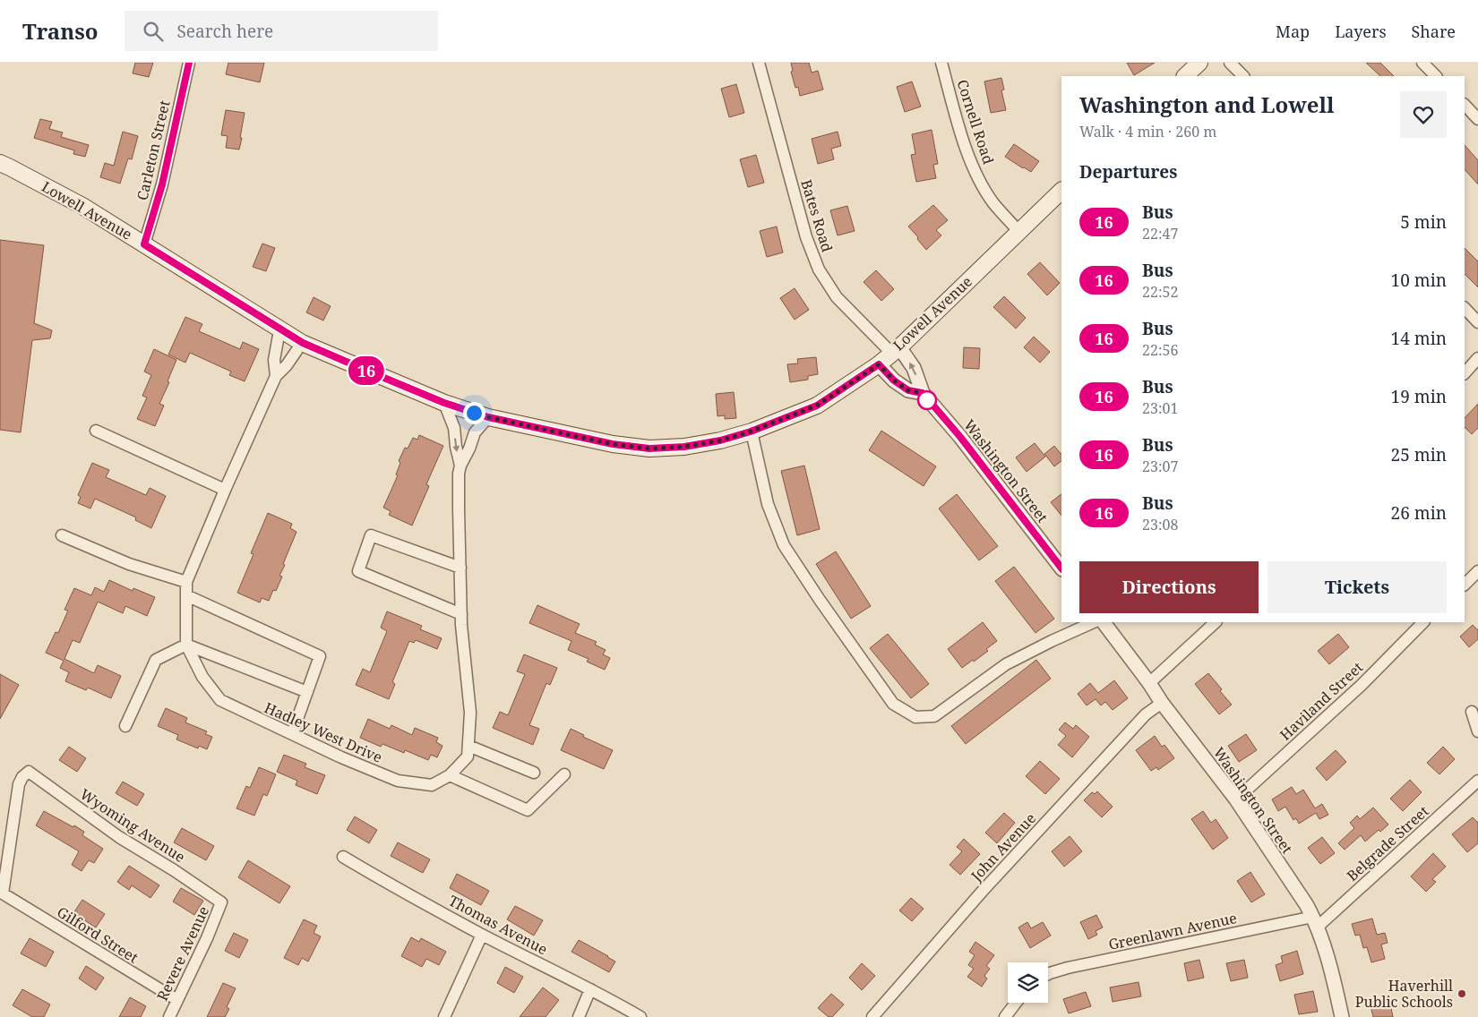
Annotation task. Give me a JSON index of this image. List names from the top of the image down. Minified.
{"streets":{"main road":["Lowell Avenue"],"street":["Cornell Road","Carleton Street","Bates Road","Washington Street","Haviland Street","Hadley West Drive","Wyoming Avenue","Belgrade Street","John Avenue","Thomas Avenue","Greenlawn Avenue","Gilford Street","Revere Avenue"]},"crossings":[["Cornell Road","Lowell Avenue"],["Carleton Street","Lowell Avenue"],["Lowell Avenue","Bates Road"],["Lowell Avenue","Washington Street"],["Lowell Avenue","Hadley West Drive"],["Bates Road","Washington Street"],["Washington Street","Haviland Street"],["Washington Street","Belgrade Street"],["Washington Street","John Avenue"],["Washington Street","Greenlawn Avenue"],["Wyoming Avenue","Gilford Street"],["Wyoming Avenue","Revere Avenue"],["Belgrade Street","Greenlawn Avenue"],["Gilford Street","Revere Avenue"]],"places":["Haverhill Public Schools"],"lines":["bus line 16"],"page":{"header":"Transo","search":"Search here","nav":["Map","Layers","Share"],"on_map":"16","heading":[["Washington and Lowell","Walk · 4 min · 260 m"],"Departures"],"list":[{"mark":"16","name":"Bus","note":"22:47","value":"5 min"},{"mark":"16","name":"Bus","note":"22:52","value":"10 min"},{"mark":"16","name":"Bus","note":"22:56","value":"14 min"},{"mark":"16","name":"Bus","note":"23:01","value":"19 min"},{"mark":"16","name":"Bus","note":"23:07","value":"25 min"},{"mark":"16","name":"Bus","note":"23:08","value":"26 min"}],"buttons":["Directions","Tickets"]}}
